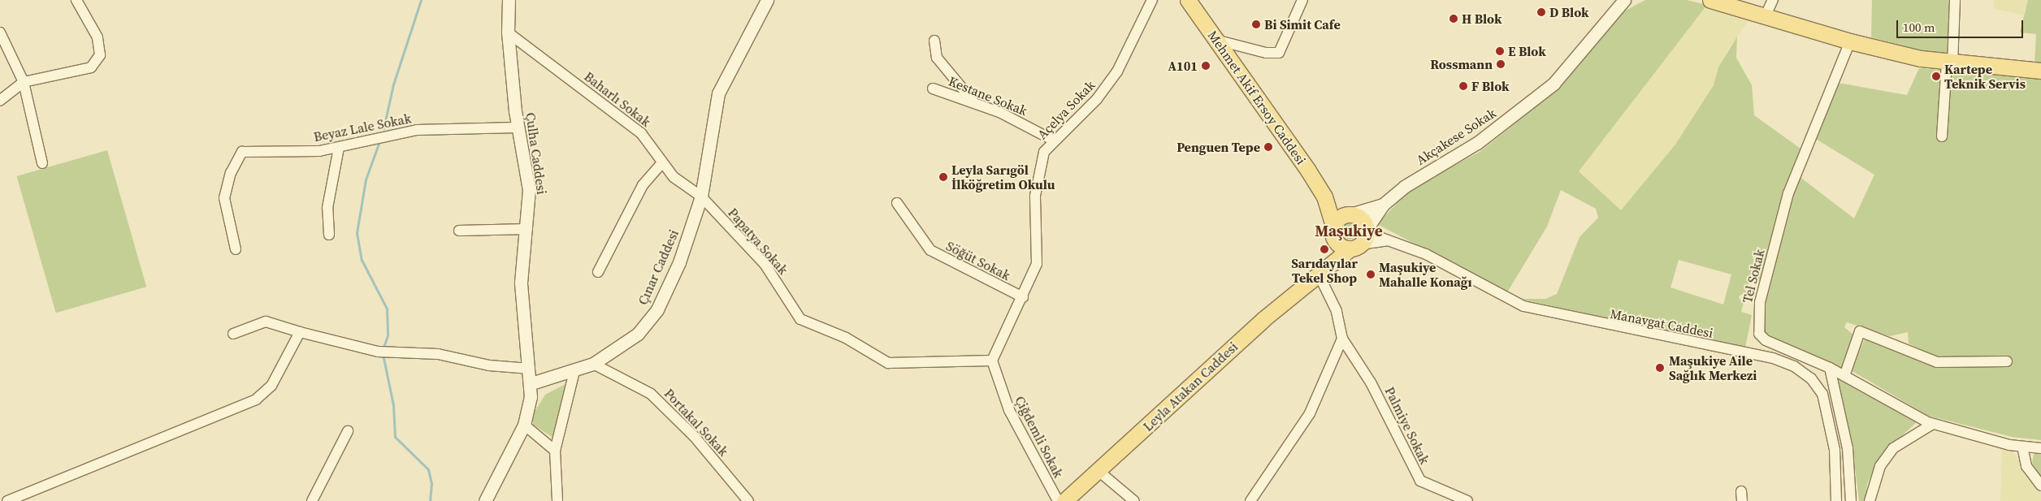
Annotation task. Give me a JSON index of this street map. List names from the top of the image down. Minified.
{"streets":{"main road":["Mehmet Akif Ersoy Caddesi","Leyla Atakan Caddesi"],"street":["Kestane Sokak","Baharlı Sokak","Açelya Sokak","Beyaz Lale Sokak","Akçakese Sokak","Çulha Caddesi","Papatya Sokak","Söğüt Sokak","Çınar Caddesi","Tel Sokak","Manavgat Caddesi","Portakal Sokak","Palmiye Sokak","Çiğdemli Sokak"]},"crossings":[["Kestane Sokak","Açelya Sokak"],["Baharlı Sokak","Çulha Caddesi"],["Baharlı Sokak","Papatya Sokak"],["Baharlı Sokak","Çınar Caddesi"],["Açelya Sokak","Papatya Sokak"],["Açelya Sokak","Söğüt Sokak"],["Açelya Sokak","Çiğdemli Sokak"],["Beyaz Lale Sokak","Çulha Caddesi"],["Çulha Caddesi","Çınar Caddesi"],["Papatya Sokak","Çınar Caddesi"],["Papatya Sokak","Çiğdemli Sokak"],["Çınar Caddesi","Portakal Sokak"]],"districts":["Maşukiye"],"places":["D Blok","H Blok","Bi Simit Cafe","E Blok","Rossmann","A101","Kartepe Teknik Servis","F Blok","Penguen Tepe","Leyla Sarıgöl İlköğretim Okulu","Sarıdayılar Tekel Shop","Maşukiye Mahalle Konağı","Maşukiye Aile Sağlık Merkezi"],"scale_bar":"100 m"}
